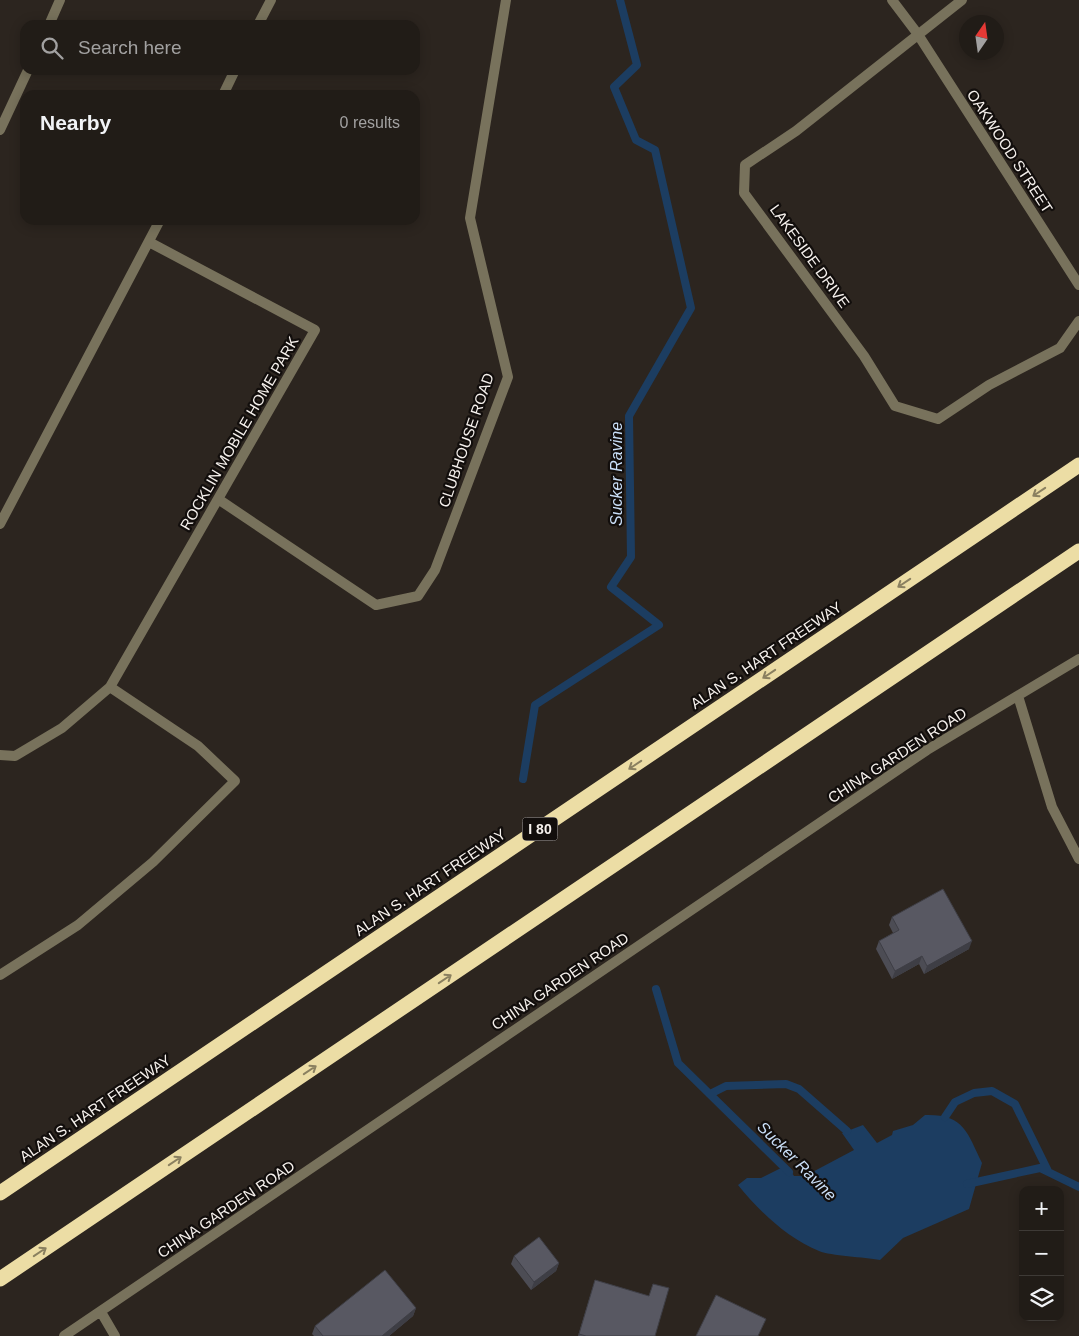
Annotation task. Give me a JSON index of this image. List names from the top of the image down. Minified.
{"streets":{"highway":["ALAN S. HART FREEWAY","I 80"],"street":["OAKWOOD STREET","LAKESIDE DRIVE","ROCKLIN MOBILE HOME PARK","CLUBHOUSE ROAD","CHINA GARDEN ROAD"]},"crossings":[["OAKWOOD STREET","LAKESIDE DRIVE"],["ROCKLIN MOBILE HOME PARK","CLUBHOUSE ROAD"]],"water":["Sucker Ravine"],"north":"top","page":{"search":"Search here","heading":["Nearby","0 results"],"map_buttons":["+","−"]}}
